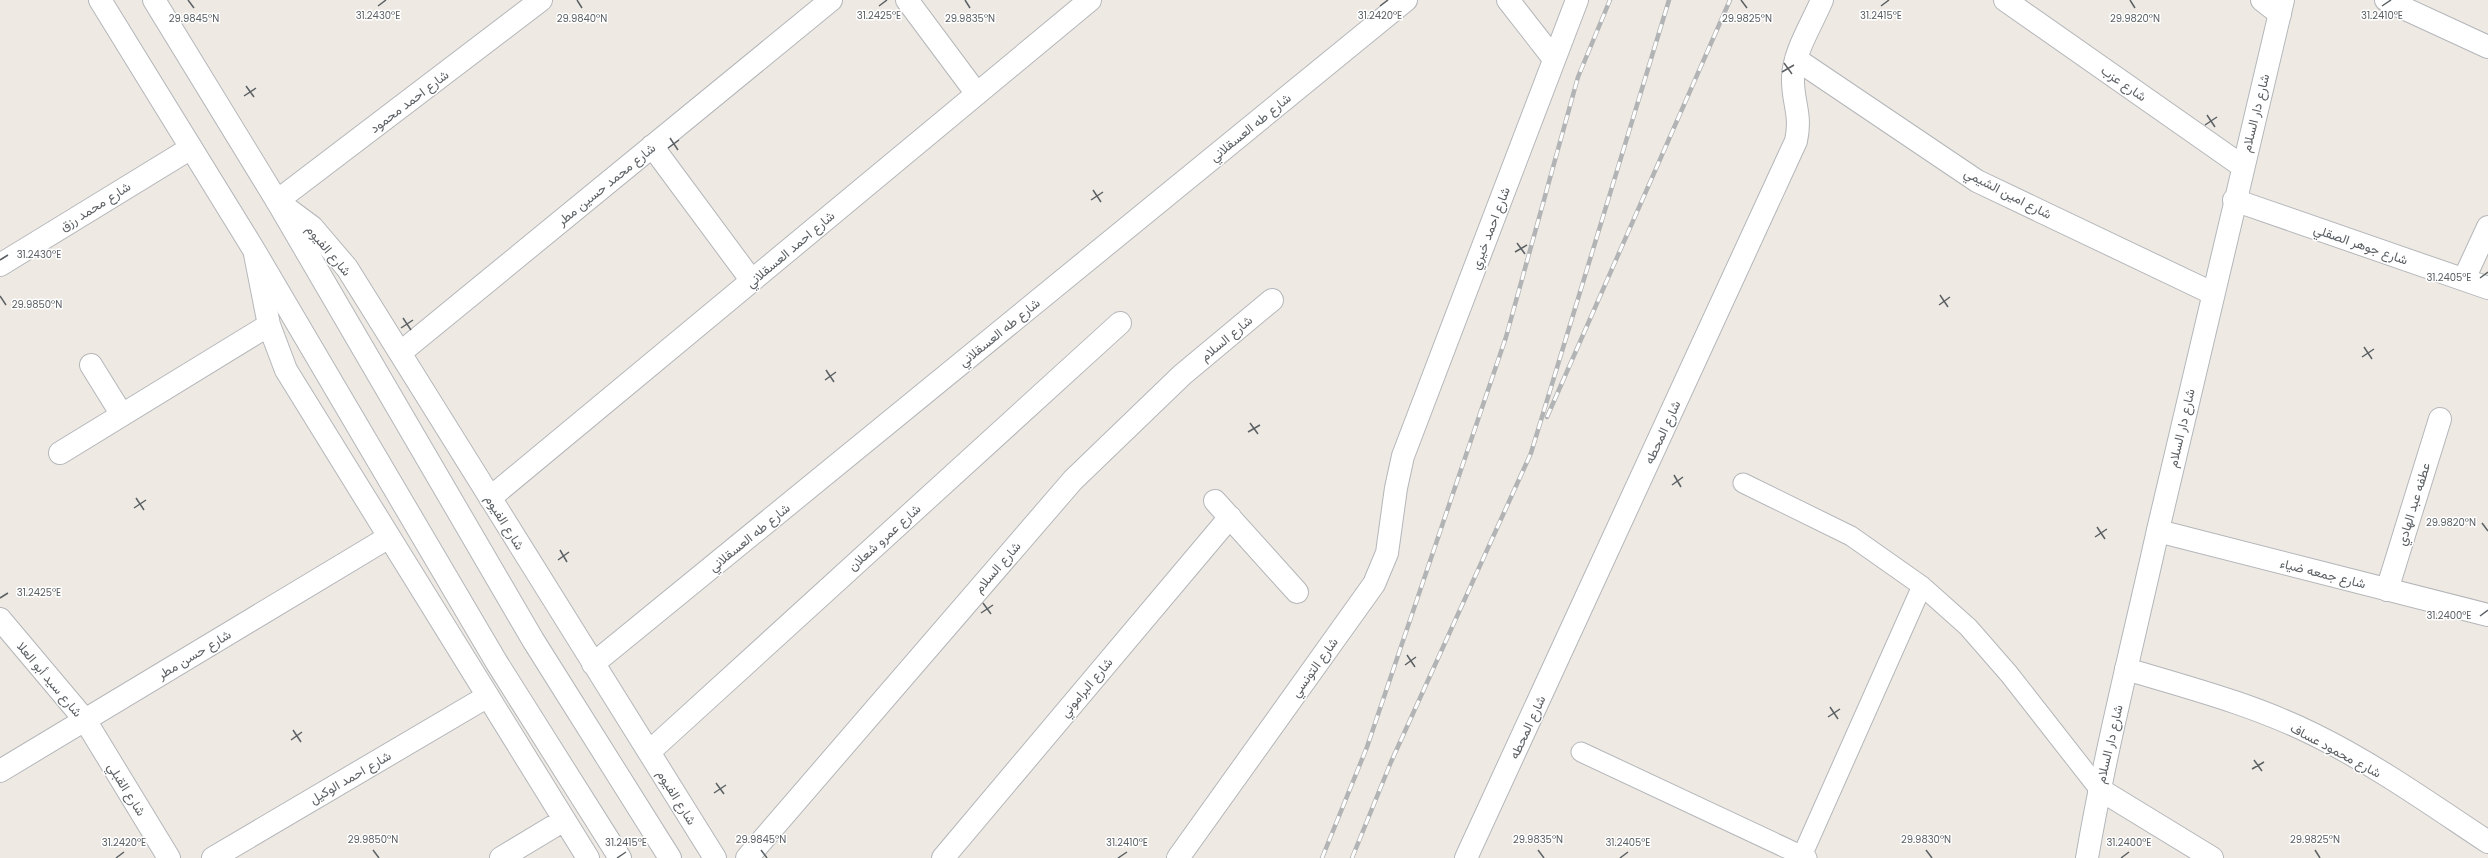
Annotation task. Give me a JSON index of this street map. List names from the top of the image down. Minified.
{"streets":{"street":["شارع عزب","شارع احمد محمود","شارع دار السلام","شارع طه العسقلاني","شارع محمد حسين مطر","شارع امين الشيمي","شارع محمد رزق","شارع احمد خيري","شارع جوهر الصقلي","شارع احمد العسقلاني","شارع الفيوم","شارع السلام","شارع المحطه","عطفه عبد الهادي","شارع عمرو شعلان","شارع جمعه ضياء","شارع حسن مطر","شارع التونسي","شارع سيد أبو العلا","شارع البراموني","شارع محمود عساف","شارع احمد الوكيل","شارع القبلي"]},"crossings":[["شارع عزب","شارع دار السلام"],["شارع احمد محمود","شارع الفيوم"],["شارع دار السلام","شارع امين الشيمي"],["شارع دار السلام","شارع جوهر الصقلي"],["شارع دار السلام","شارع جمعه ضياء"],["شارع دار السلام","شارع محمود عساف"],["شارع طه العسقلاني","شارع الفيوم"],["شارع محمد حسين مطر","شارع الفيوم"],["شارع امين الشيمي","شارع المحطه"],["شارع احمد خيري","شارع التونسي"],["شارع احمد العسقلاني","شارع الفيوم"],["شارع الفيوم","شارع عمرو شعلان"],["عطفه عبد الهادي","شارع جمعه ضياء"],["شارع حسن مطر","شارع سيد أبو العلا"],["شارع حسن مطر","شارع القبلي"],["شارع سيد أبو العلا","شارع القبلي"]],"coordinates":["31.2430°E","31.2425°E","31.2420°E","31.2415°E","31.2410°E","29.9845°N","29.9840°N","29.9835°N","29.9825°N","29.9820°N","31.2405°E","29.9850°N","31.2400°E","29.9830°N"]}
